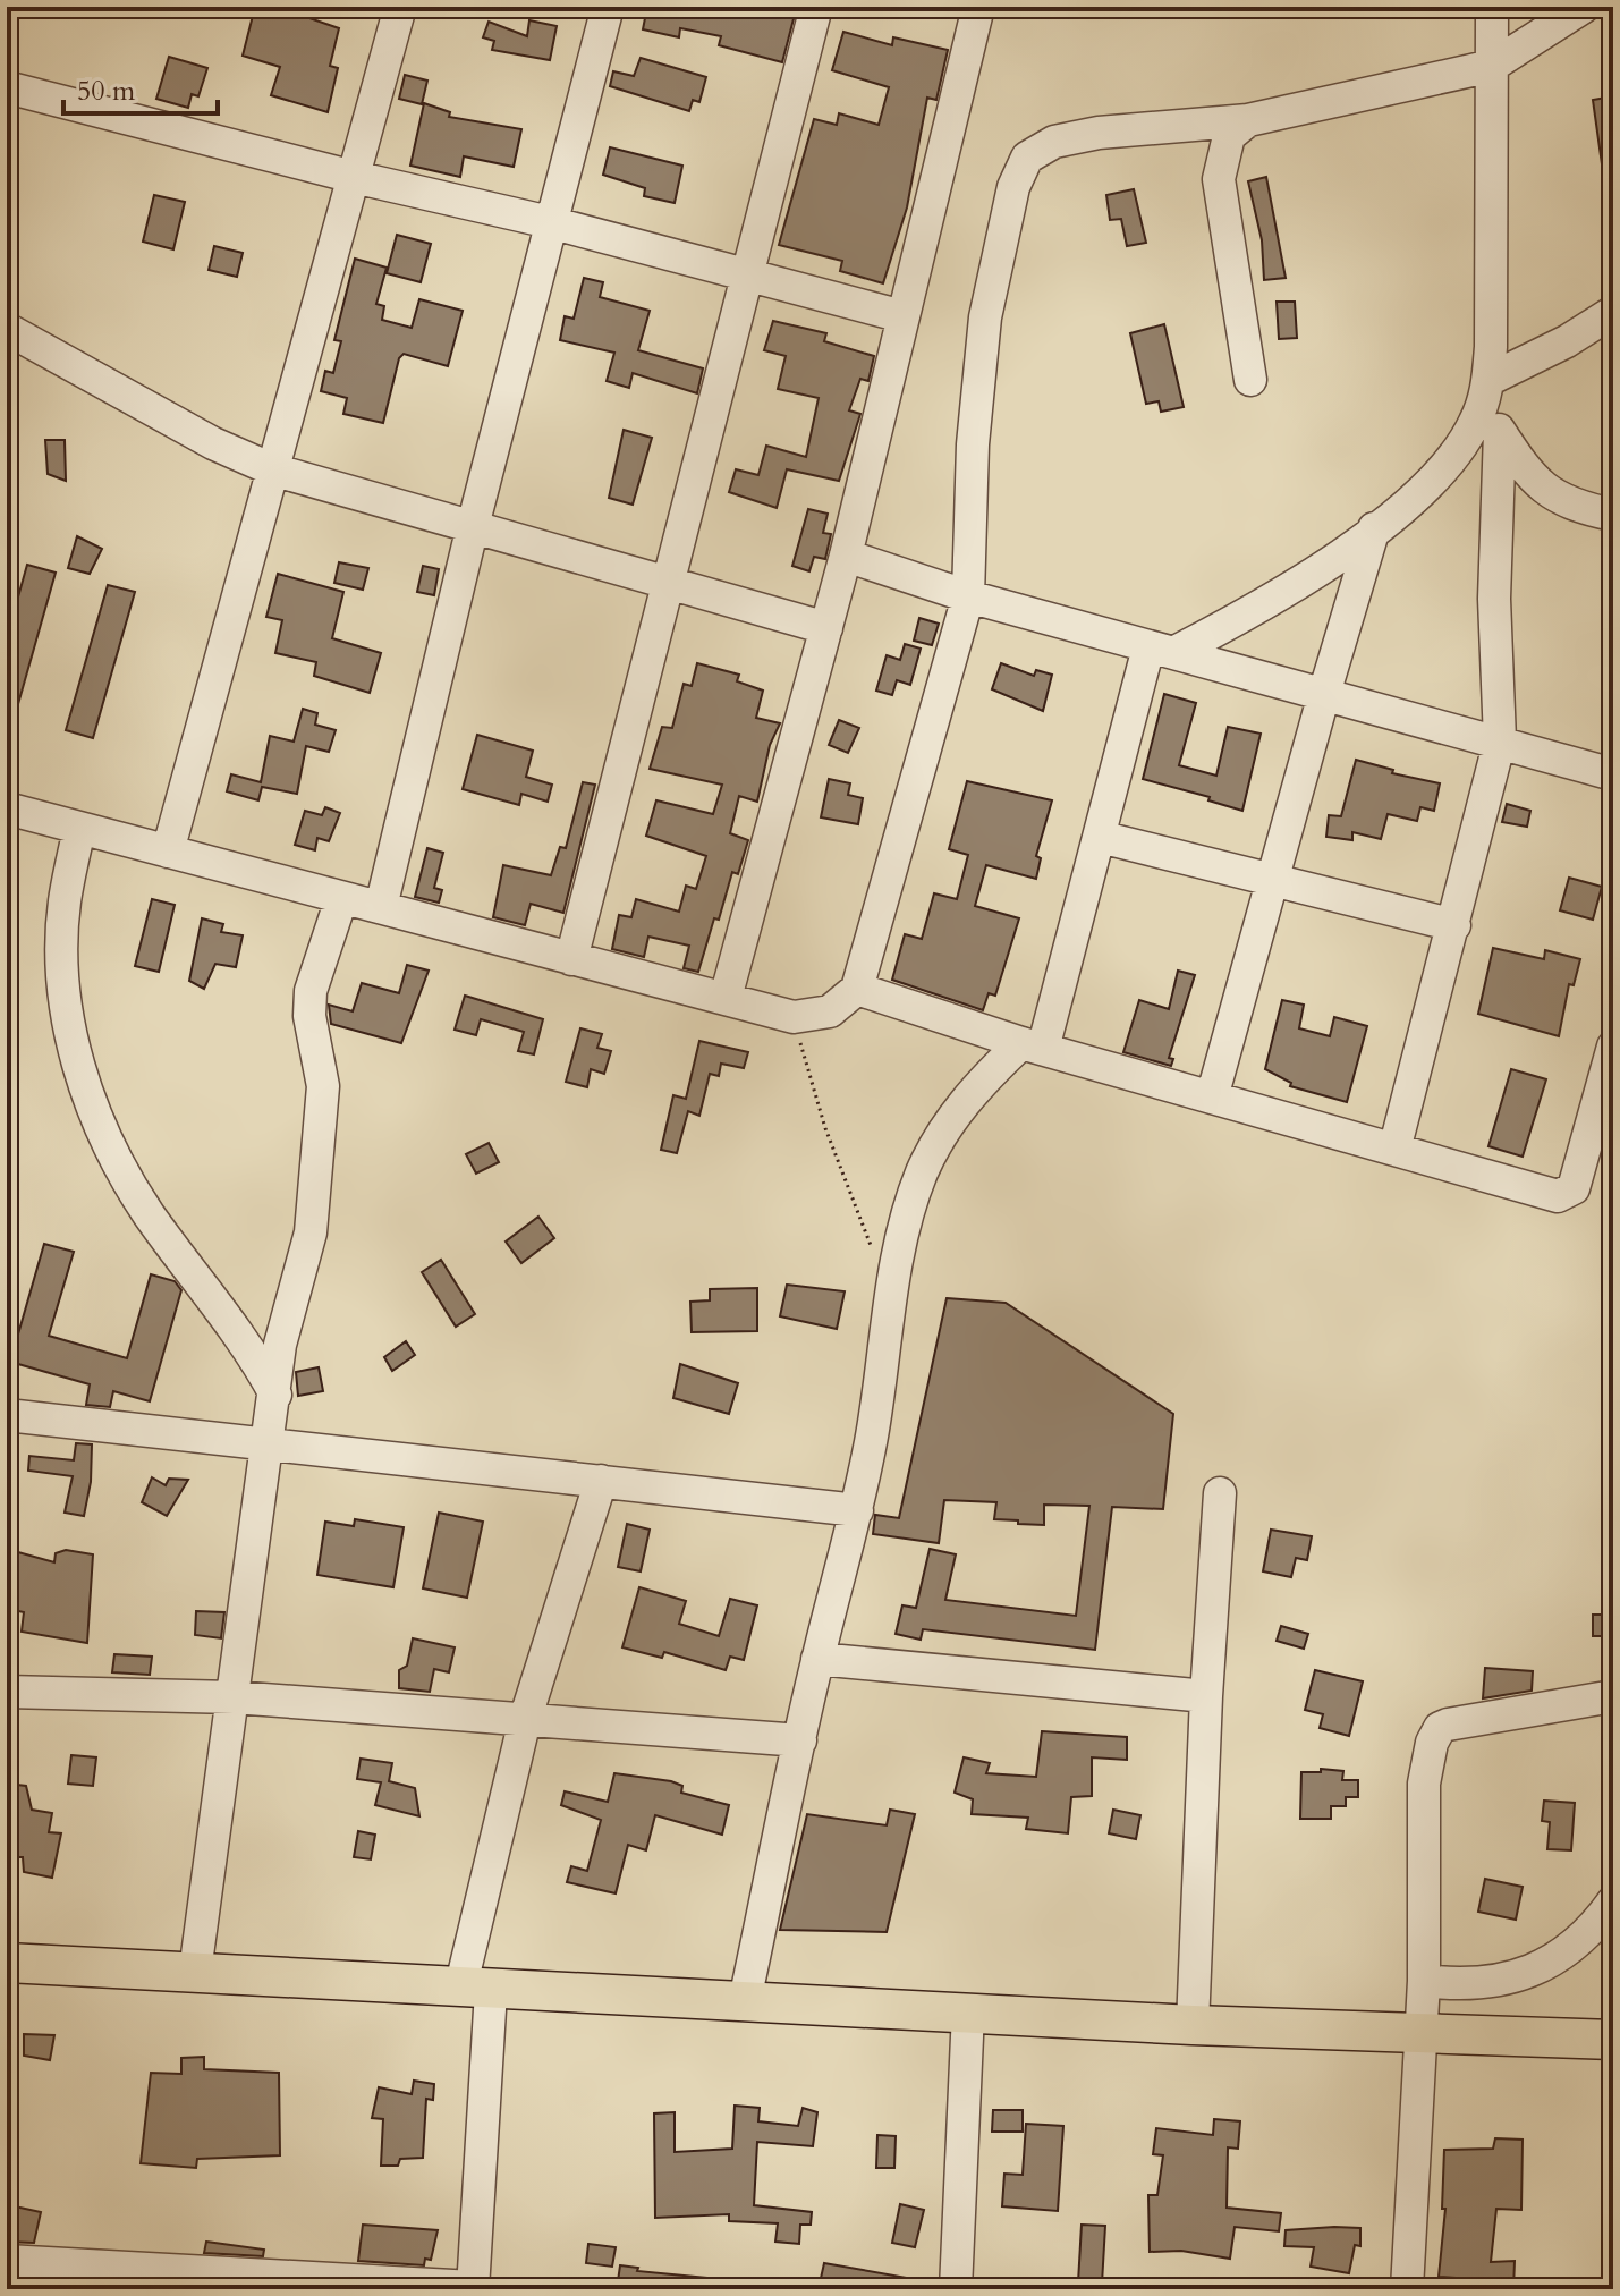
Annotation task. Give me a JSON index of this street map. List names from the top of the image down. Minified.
{"scale_bar":"50 m"}
